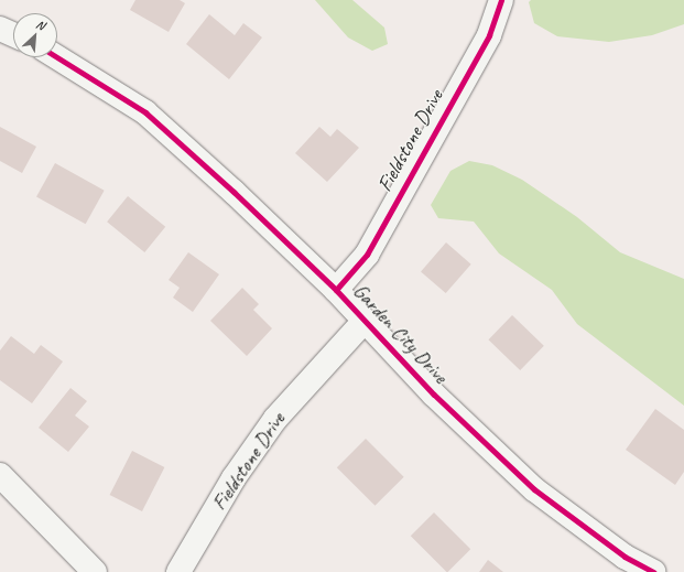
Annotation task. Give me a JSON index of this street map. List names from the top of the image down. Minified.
{"streets":{"street":["Fieldstone Drive","Garden City Drive"]},"crossings":[["Fieldstone Drive","Garden City Drive"]],"north":"top right"}
